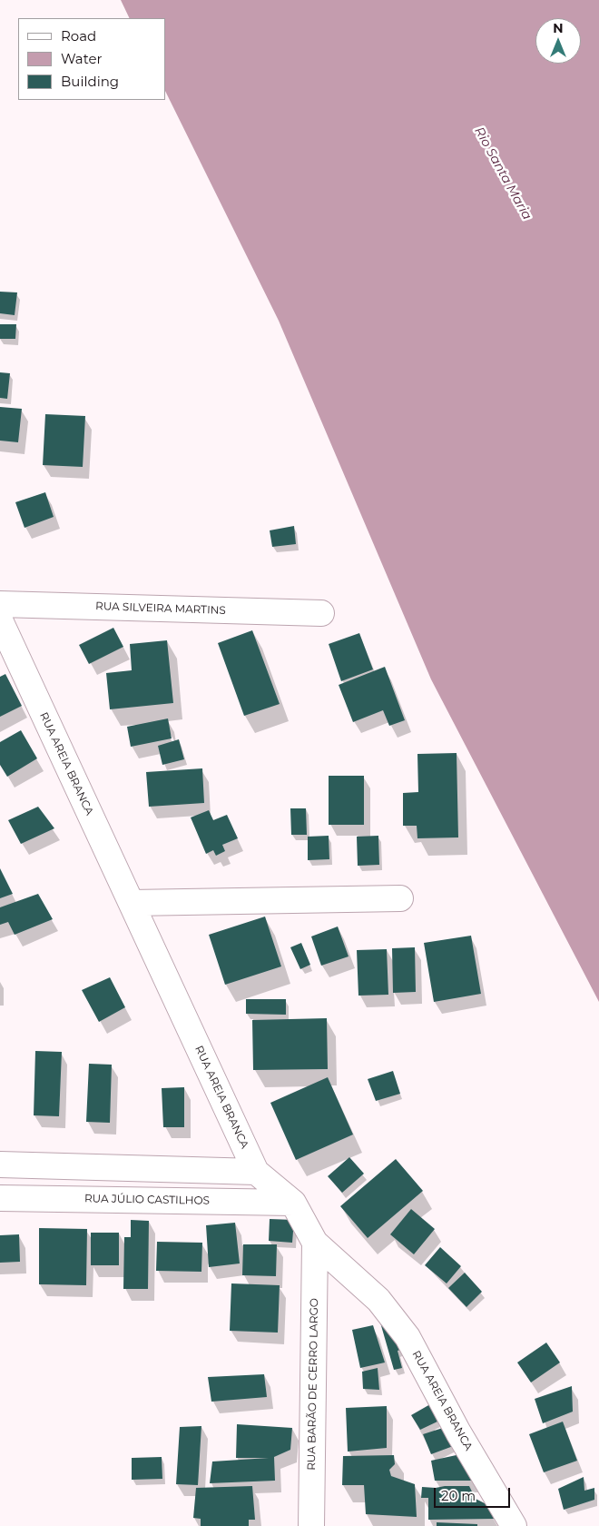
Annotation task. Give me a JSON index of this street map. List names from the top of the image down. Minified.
{"streets":{"street":["RUA SILVEIRA MARTINS","RUA AREIA BRANCA","RUA JÚLIO CASTILHOS","RUA BARÃO DE CERRO LARGO"]},"crossings":[["RUA AREIA BRANCA","RUA JÚLIO CASTILHOS"],["RUA AREIA BRANCA","RUA BARÃO DE CERRO LARGO"]],"water":["Rio Santa Maria"],"legend":["Road","Water","Building"],"scale_bar":"20 m","north":"top"}
